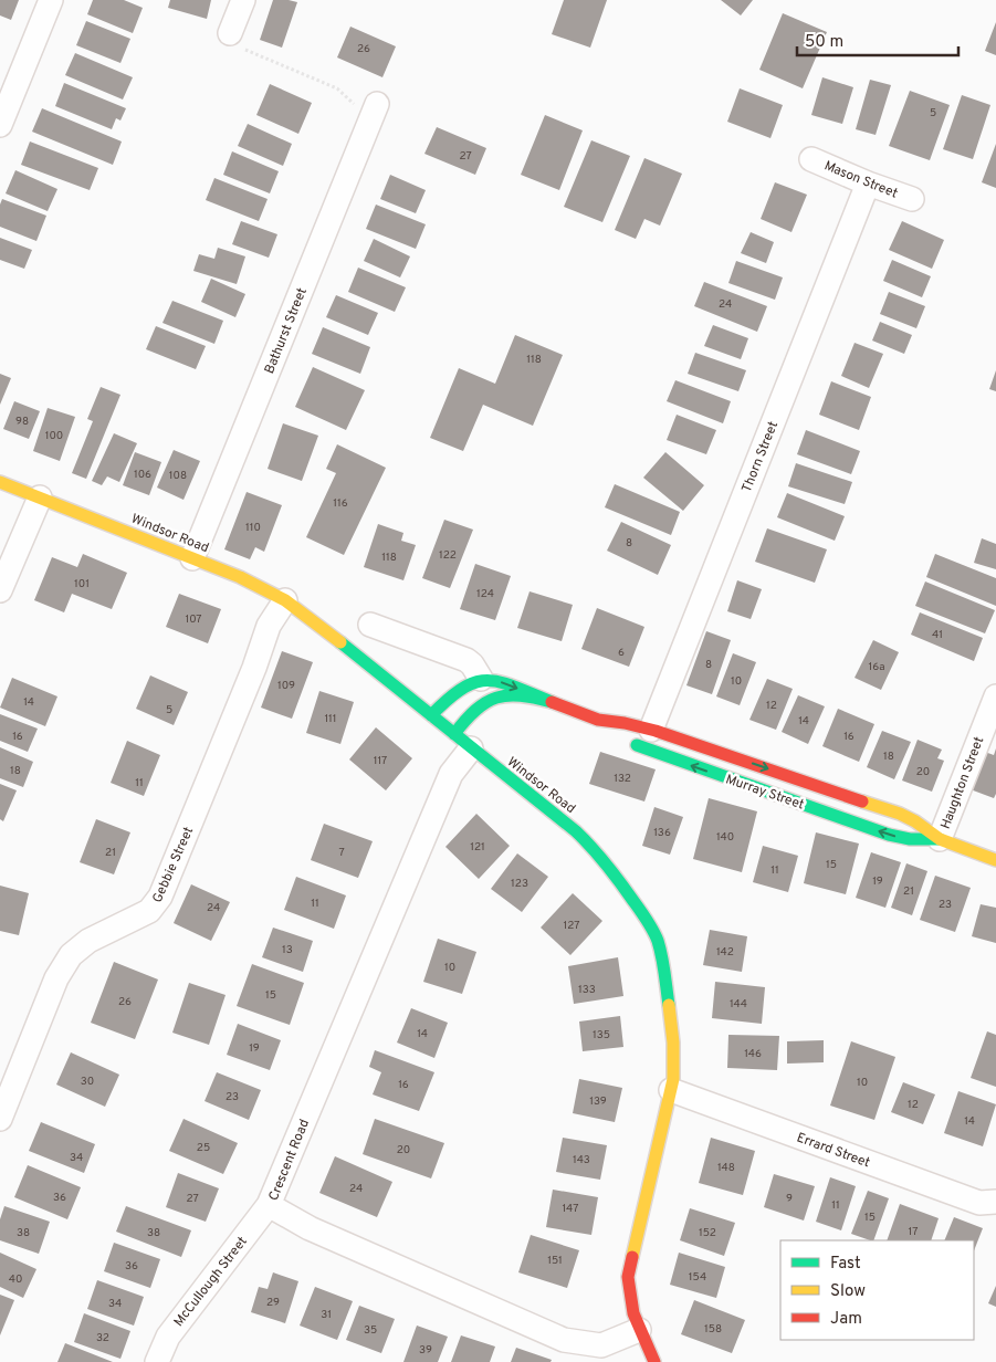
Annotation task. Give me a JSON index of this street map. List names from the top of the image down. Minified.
{"streets":{"main road":["Windsor Road","Murray Street"],"street":["Mason Street","Bathurst Street","Thorn Street","Haughton Street","Gebbie Street","Errard Street","Crescent Road","McCullough Street"]},"crossings":[["Mason Street","Thorn Street"],["Bathurst Street","Windsor Road"],["Thorn Street","Murray Street"],["Windsor Road","Murray Street"],["Windsor Road","Gebbie Street"],["Windsor Road","Errard Street"],["Windsor Road","Crescent Road"],["Haughton Street","Murray Street"],["Murray Street","Crescent Road"],["Crescent Road","McCullough Street"]],"house_numbers":["26","5","27","24","118","98","100","106","108","116","110","8","122","118","101","124","107","41","6","8","16a","10","109","14","12","5","111","14","16","16","18","117","18","20","132","11","136","140","121","21","7","15","11","19","123","21","11","23","24","127","13","142","10","133","15","26","144","14","135","19","146","30","10","16","23","139","12","14","25","20","34","143","148","24","36","27","9","11","147","15","17","38","38","152","151","36","154","40","29","34","31","158","35","32","39"],"legend":["Fast","Slow","Jam"],"scale_bar":"50 m"}
